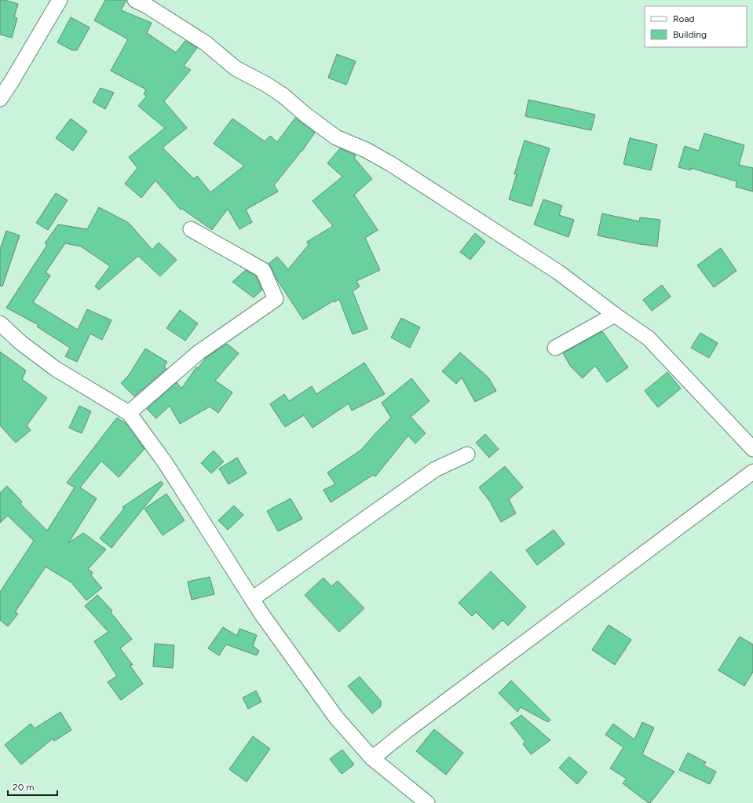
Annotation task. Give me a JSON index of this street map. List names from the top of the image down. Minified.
{"legend":["Road","Building"],"scale_bar":"20 m"}
